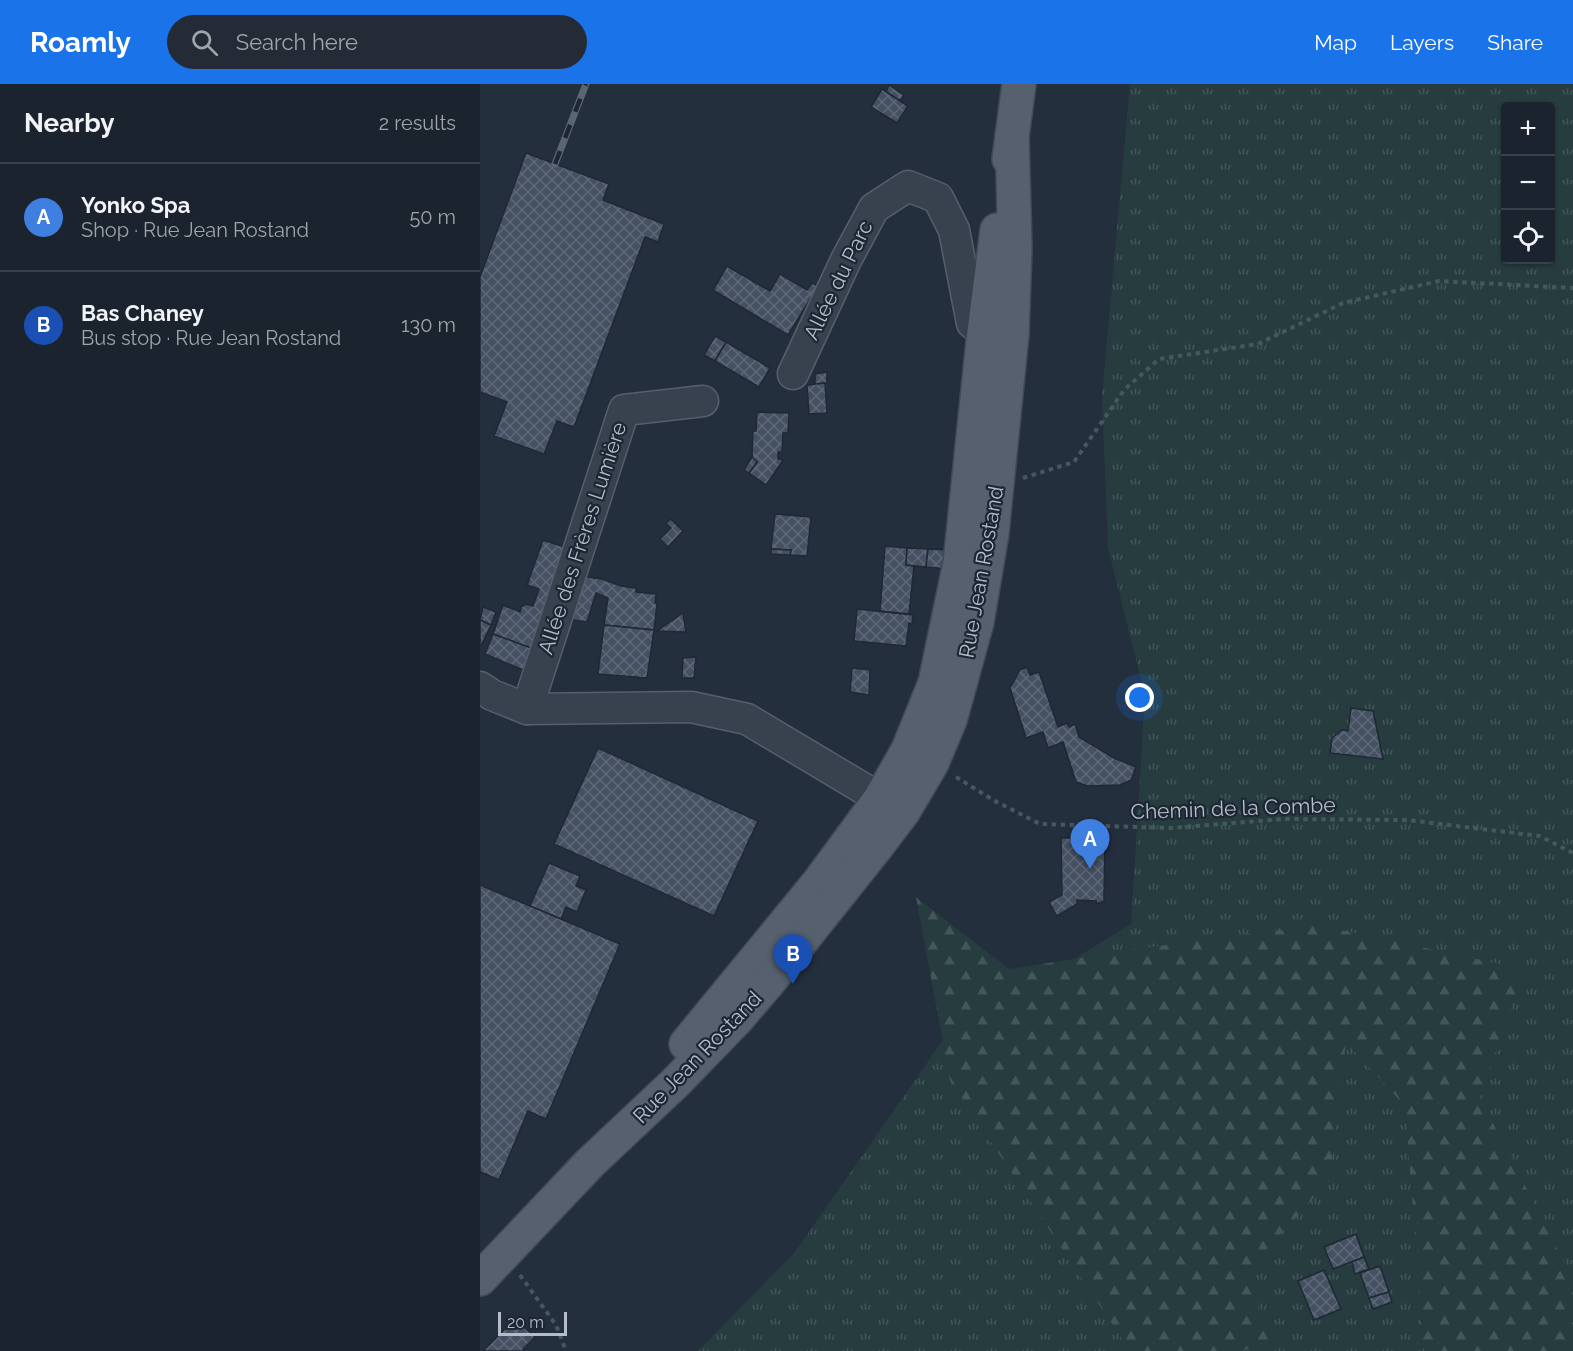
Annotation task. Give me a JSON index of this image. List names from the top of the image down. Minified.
{"streets":{"main road":["Rue Jean Rostand"],"street":["Allée du Parc","Allée des Frères Lumière"],"path":["Chemin de la Combe"]},"crossings":[["Allée du Parc","Rue Jean Rostand"],["Rue Jean Rostand","Chemin de la Combe"]],"scale_bar":"20 m","page":{"header":"Roamly","search":"Search here","nav":["Map","Layers","Share"],"heading":["Nearby","2 results"],"map_buttons":["+","−"],"list":[{"mark":"A","name":"Yonko Spa","note":"Shop · Rue Jean Rostand","value":"50 m"},{"mark":"B","name":"Bas Chaney","note":"Bus stop · Rue Jean Rostand","value":"130 m"}],"pins":["A","B"],"scale":"20 m"}}
